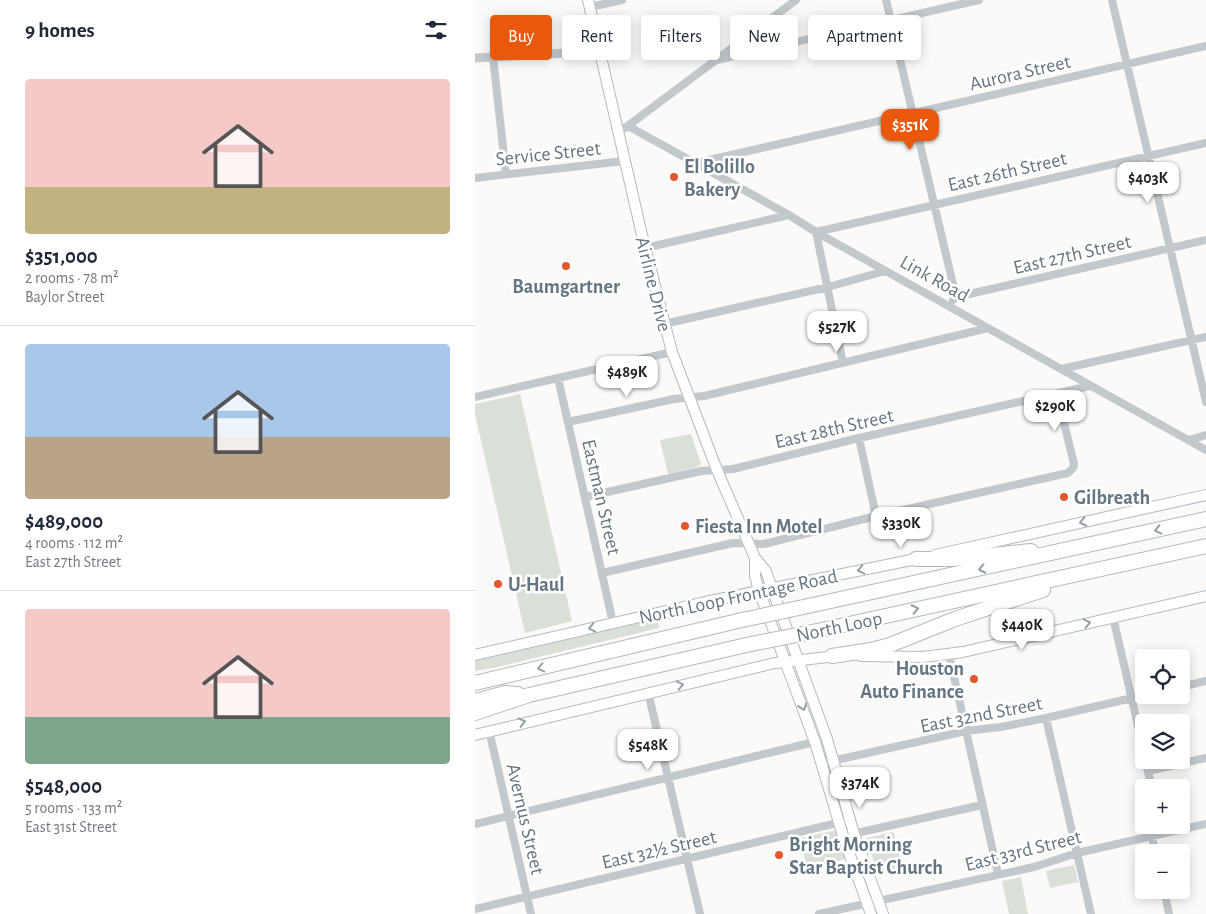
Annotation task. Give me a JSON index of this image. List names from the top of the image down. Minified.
{"streets":{"highway":["North Loop"],"main road":["Airline Drive","North Loop Frontage Road"],"street":["Aurora Street","Service Street","East 26th Street","East 27th Street","Link Road","East 28th Street","Eastman Street","East 32nd Street","Avernus Street","East 32½ Street","East 33rd Street"]},"crossings":[["Aurora Street","Link Road"],["Service Street","Airline Drive"],["East 26th Street","Link Road"],["Link Road","East 28th Street"],["Airline Drive","East 28th Street"],["Airline Drive","North Loop Frontage Road"],["Airline Drive","East 32nd Street"],["Airline Drive","East 32½ Street"],["Airline Drive","East 33rd Street"],["East 28th Street","Eastman Street"],["Eastman Street","North Loop Frontage Road"],["Avernus Street","East 32½ Street"]],"places":["El Bolillo Bakery","Baumgartner","Gilbreath","Fiesta Inn Motel","U-Haul","Houston Auto Finance","Bright Morning Star Baptist Church"],"page":{"heading":"9 homes","chip":["Buy","Rent","Filters","New","Apartment"],"list":[{"name":"$351,000","note":"2 rooms · 78 m² · Baylor Street"},{"name":"$489,000","note":"4 rooms · 112 m² · East 27th Street"},{"name":"$548,000","note":"5 rooms · 133 m² · East 31st Street"}],"price":["$351K","$403K","$527K","$489K","$290K","$330K","$440K","$548K","$374K"],"map_buttons":["+","−"]}}
